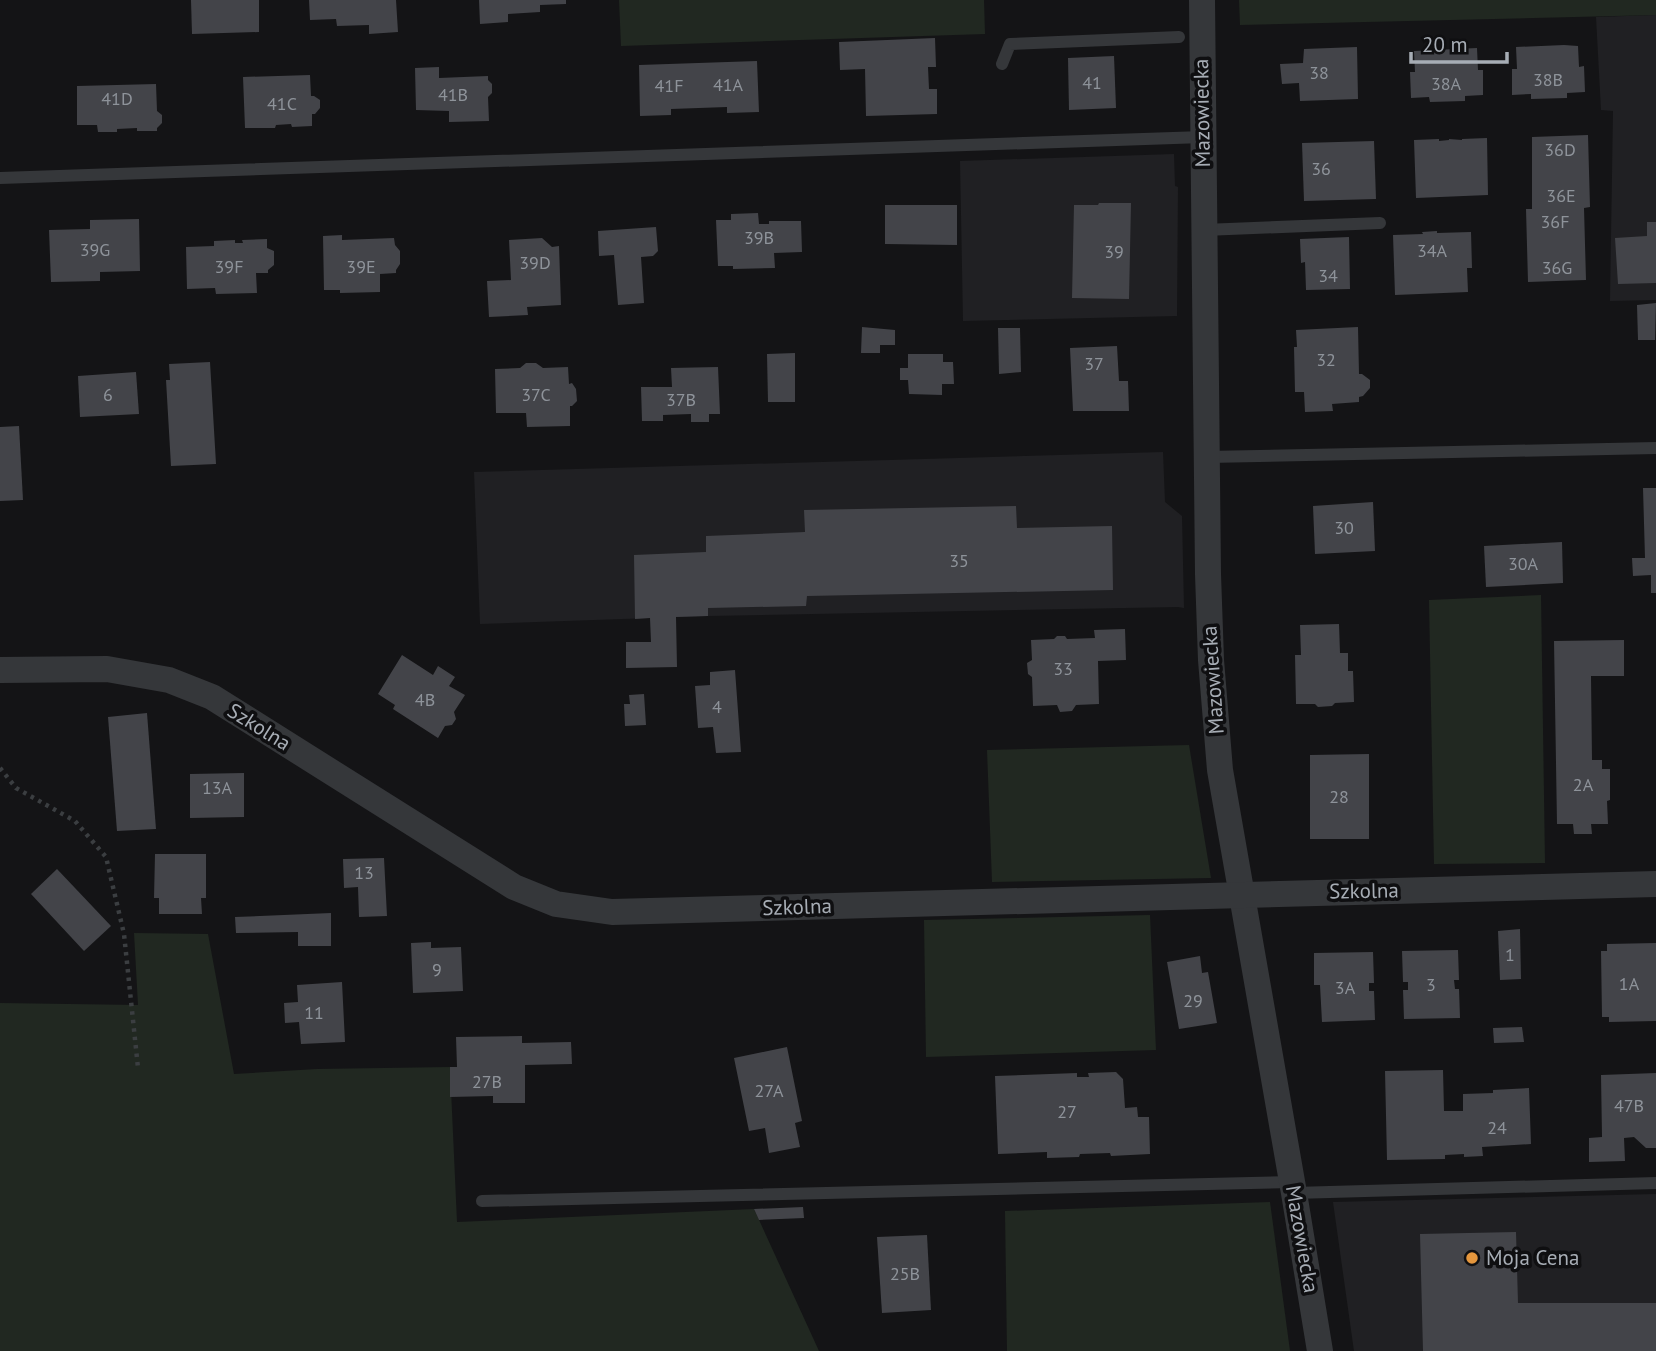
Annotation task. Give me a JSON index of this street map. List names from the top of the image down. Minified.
{"streets":{"street":["Mazowiecka","Szkolna"]},"crossings":[["Mazowiecka","Szkolna"]],"places":["Moja Cena"],"house_numbers":["38","38B","41","38A","41A","41F","41B","41D","41C","36D","36","36E","36F","39B","39G","34A","39","39D","39F","39E","36G","34","32","37","6","37C","37B","30","35","30A","33","4B","4","2A","13A","28","13","1","9","1A","3","3A","29","11","27B","27A","47B","27","24","25B"],"scale_bar":"20 m"}
